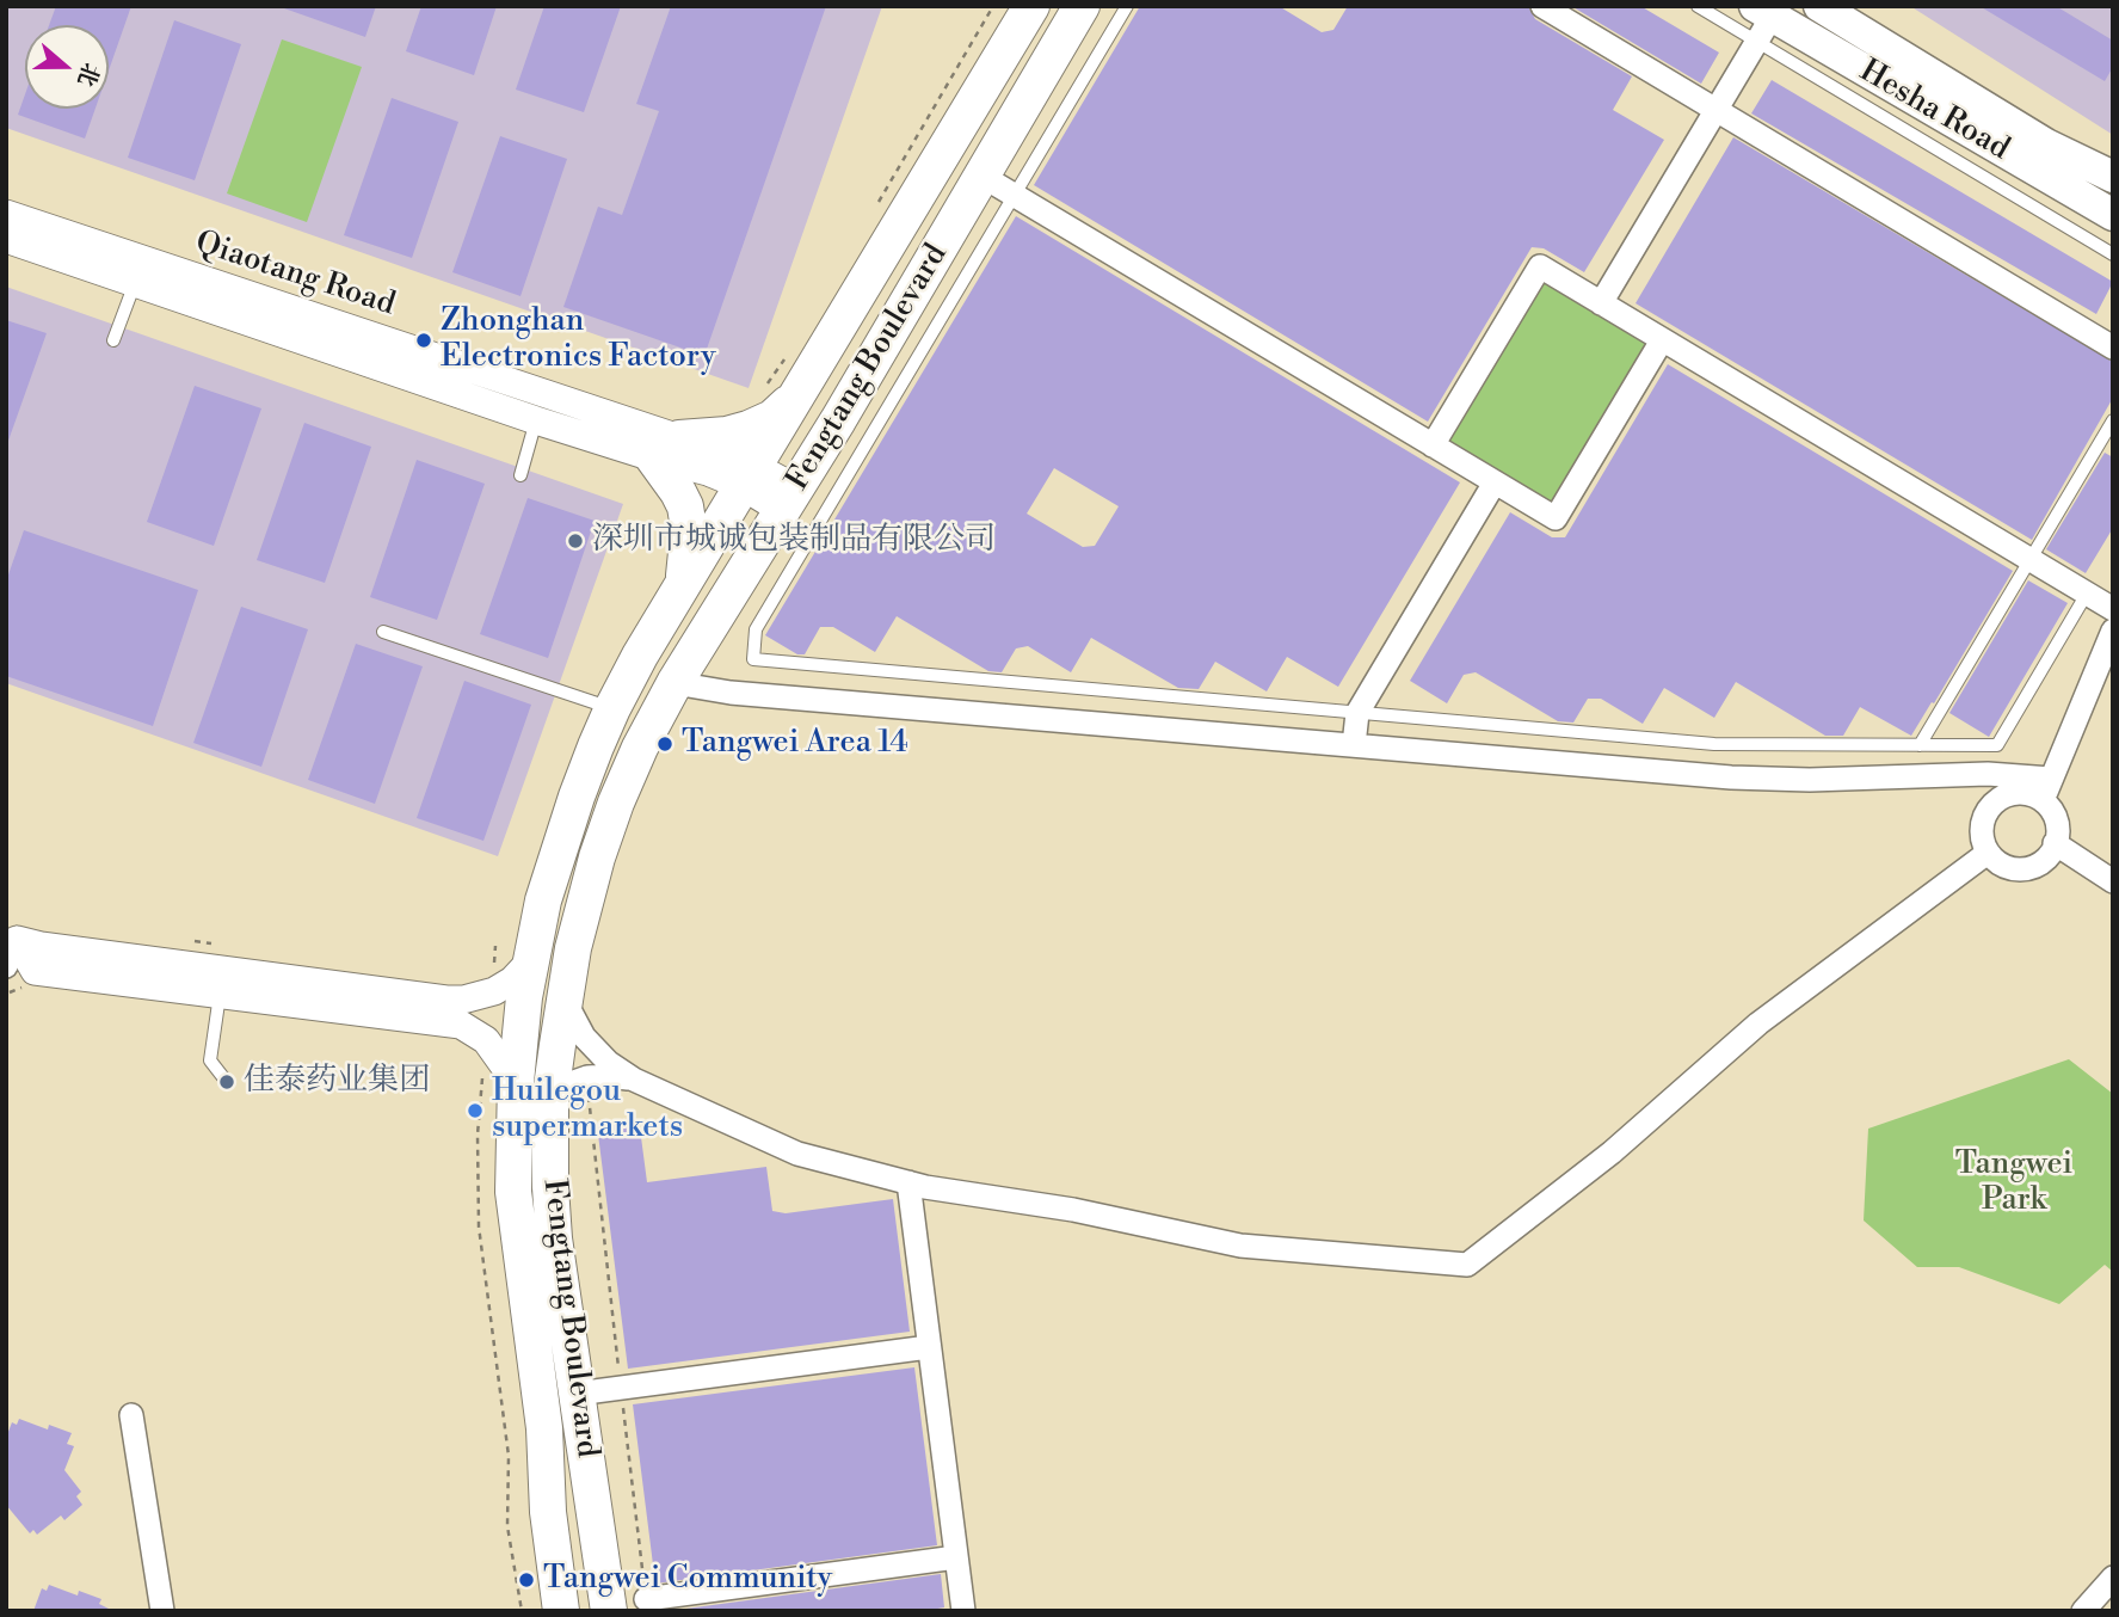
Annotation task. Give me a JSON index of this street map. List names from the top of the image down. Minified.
{"streets":{"main road":["Hesha Road","Fengtang Boulevard"],"street":["Qiaotang Road"]},"crossings":[["Qiaotang Road","Fengtang Boulevard"]],"parks":["Tangwei Park"],"places":["Zhonghan Electronics Factory","深圳市城诚包装制品有限公司","Tangwei Area 14","佳泰药业集团","Huilegou supermarkets","Tangwei Community"],"north":"right"}
